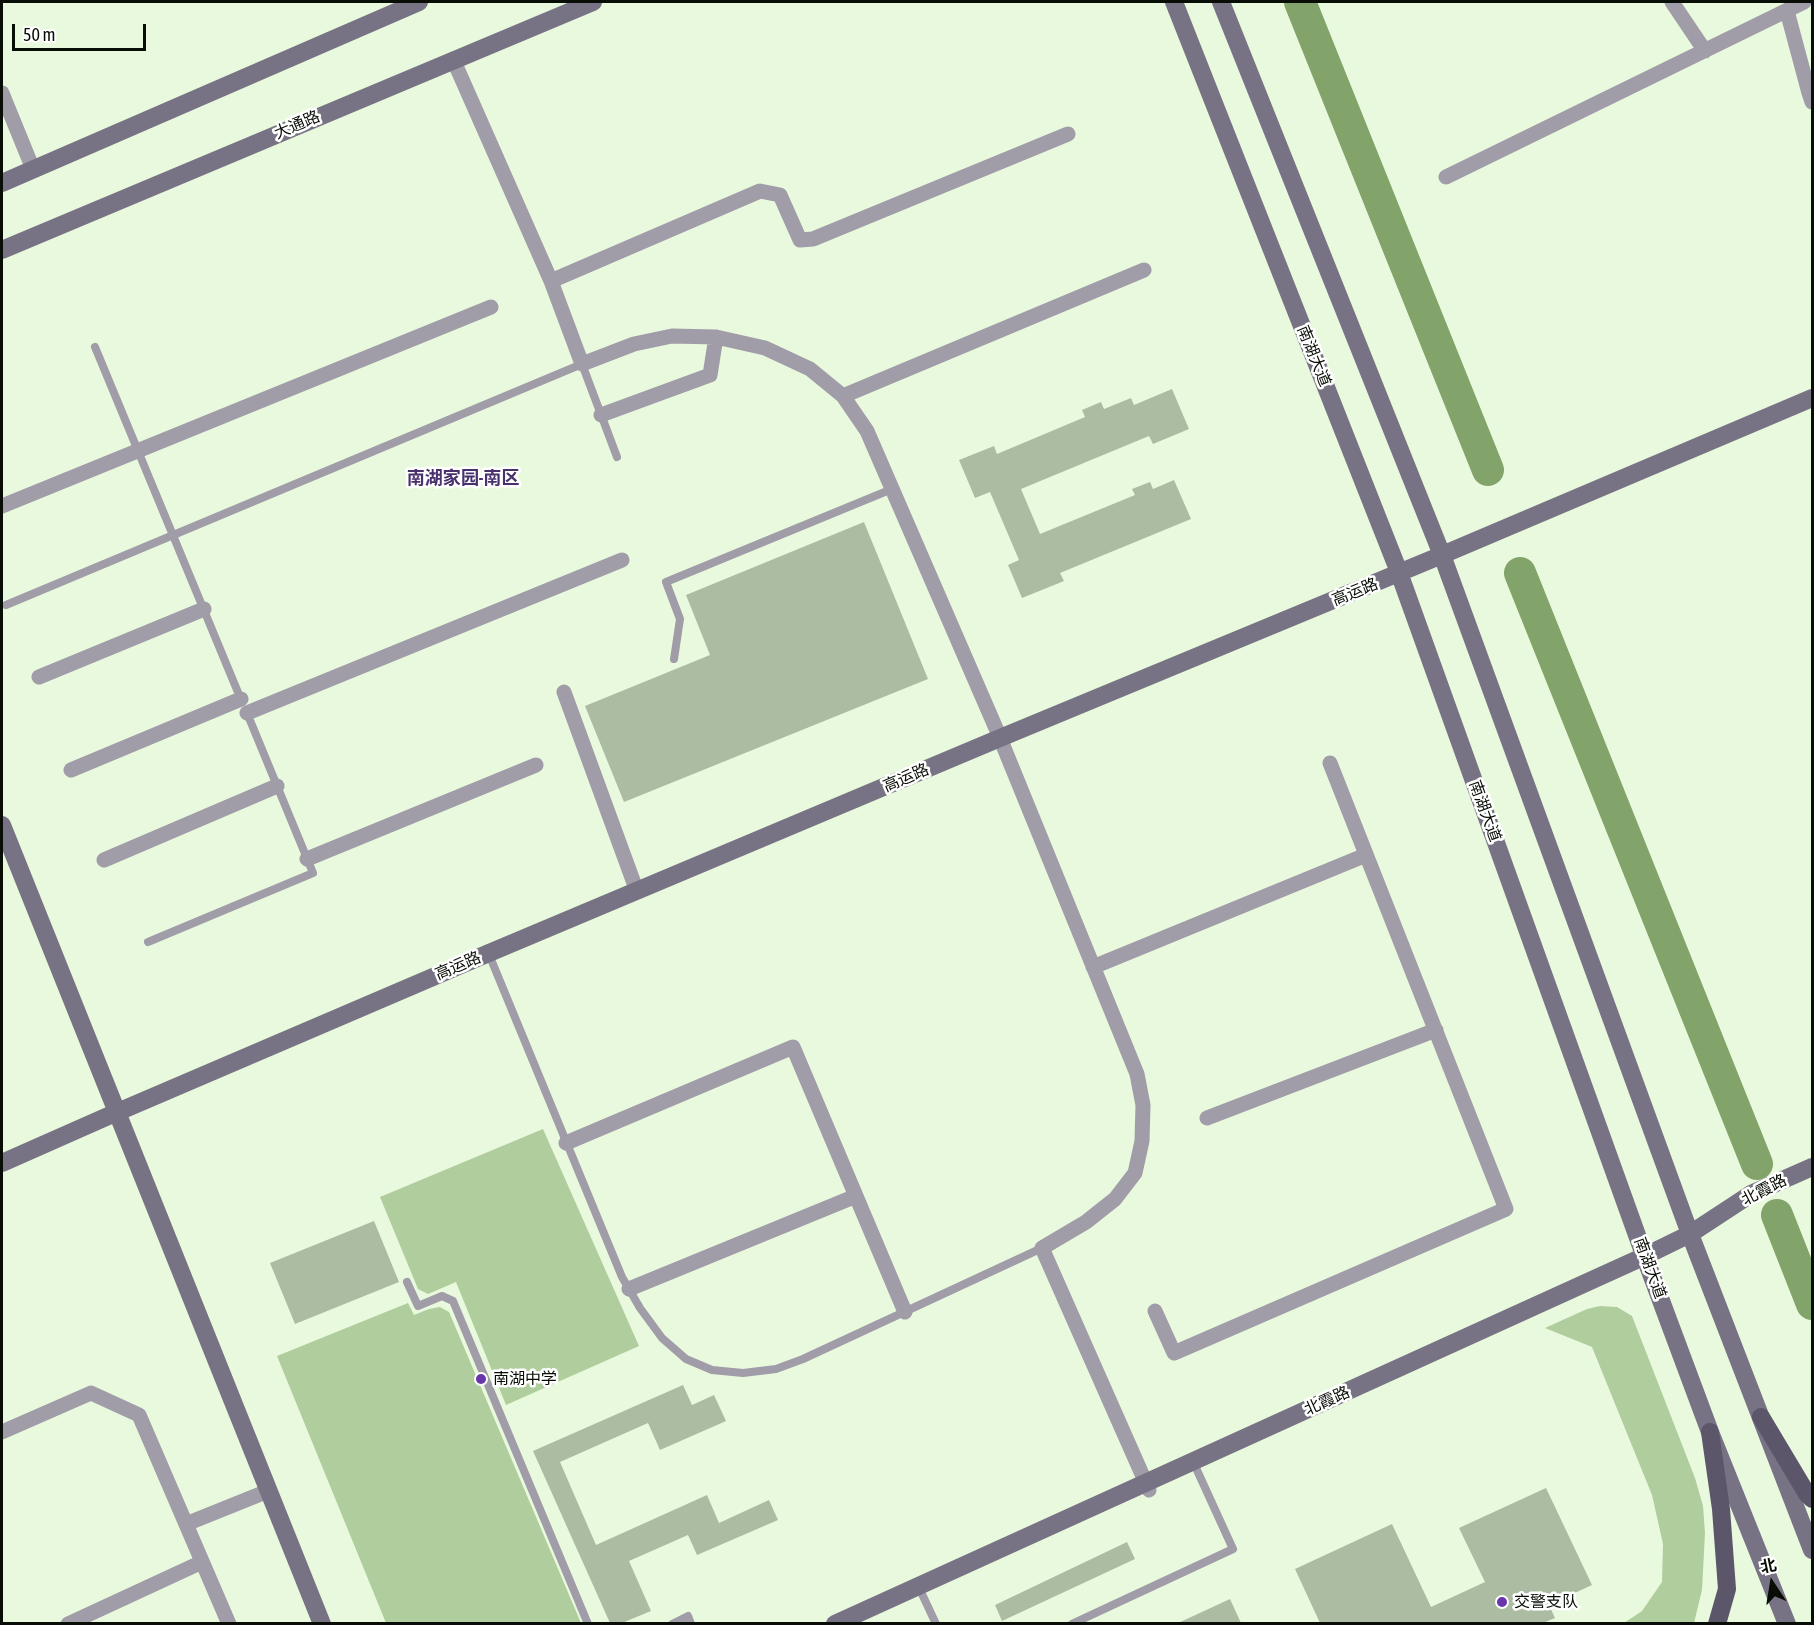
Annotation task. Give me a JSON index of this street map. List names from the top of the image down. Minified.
{"streets":{"main road":["大通路","南湖大道","高运路","北霞路"]},"crossings":[["南湖大道","高运路"],["南湖大道","北霞路"]],"districts":["南湖家园-南区"],"places":["南湖中学","交警支队"],"scale_bar":"50 m","north":"top"}
